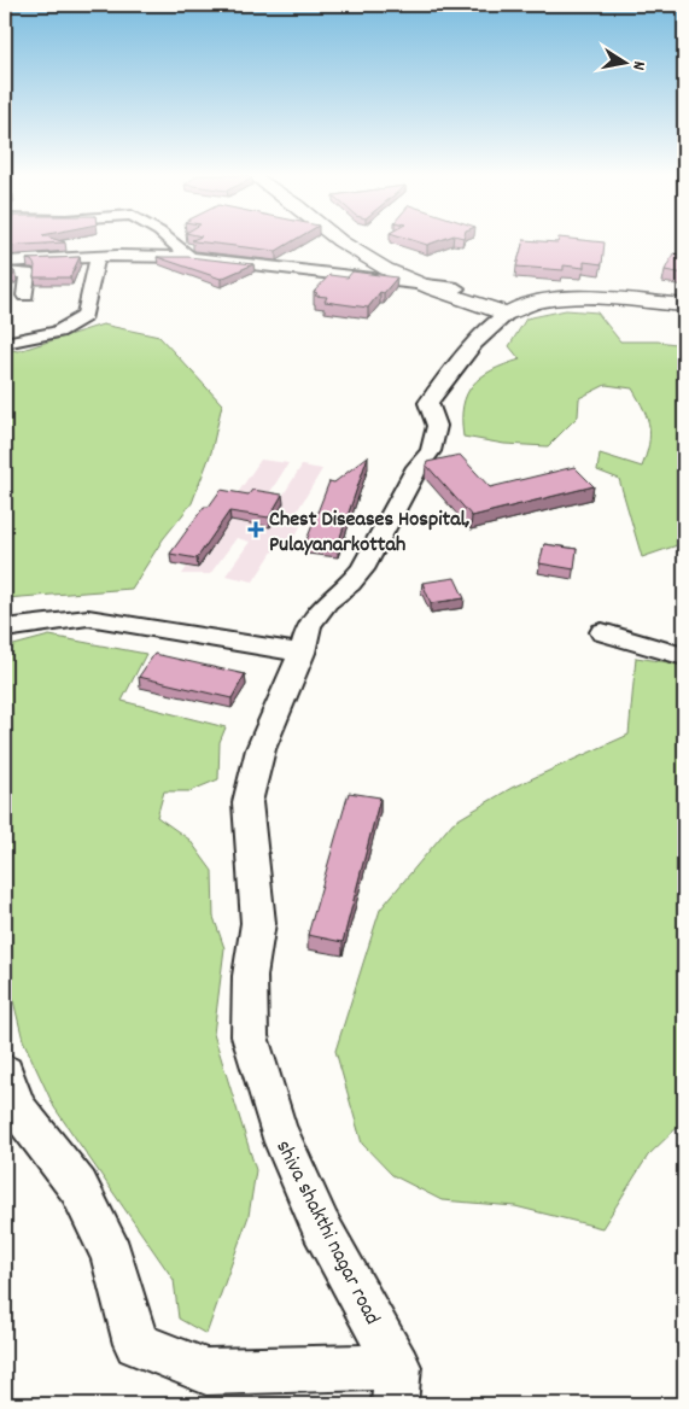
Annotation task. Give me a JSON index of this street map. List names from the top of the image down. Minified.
{"streets":{"street":["shiva shakthi nagar road"]},"places":{"health":["Chest Diseases Hospital, Pulayanarkottah"]},"north":"right"}
